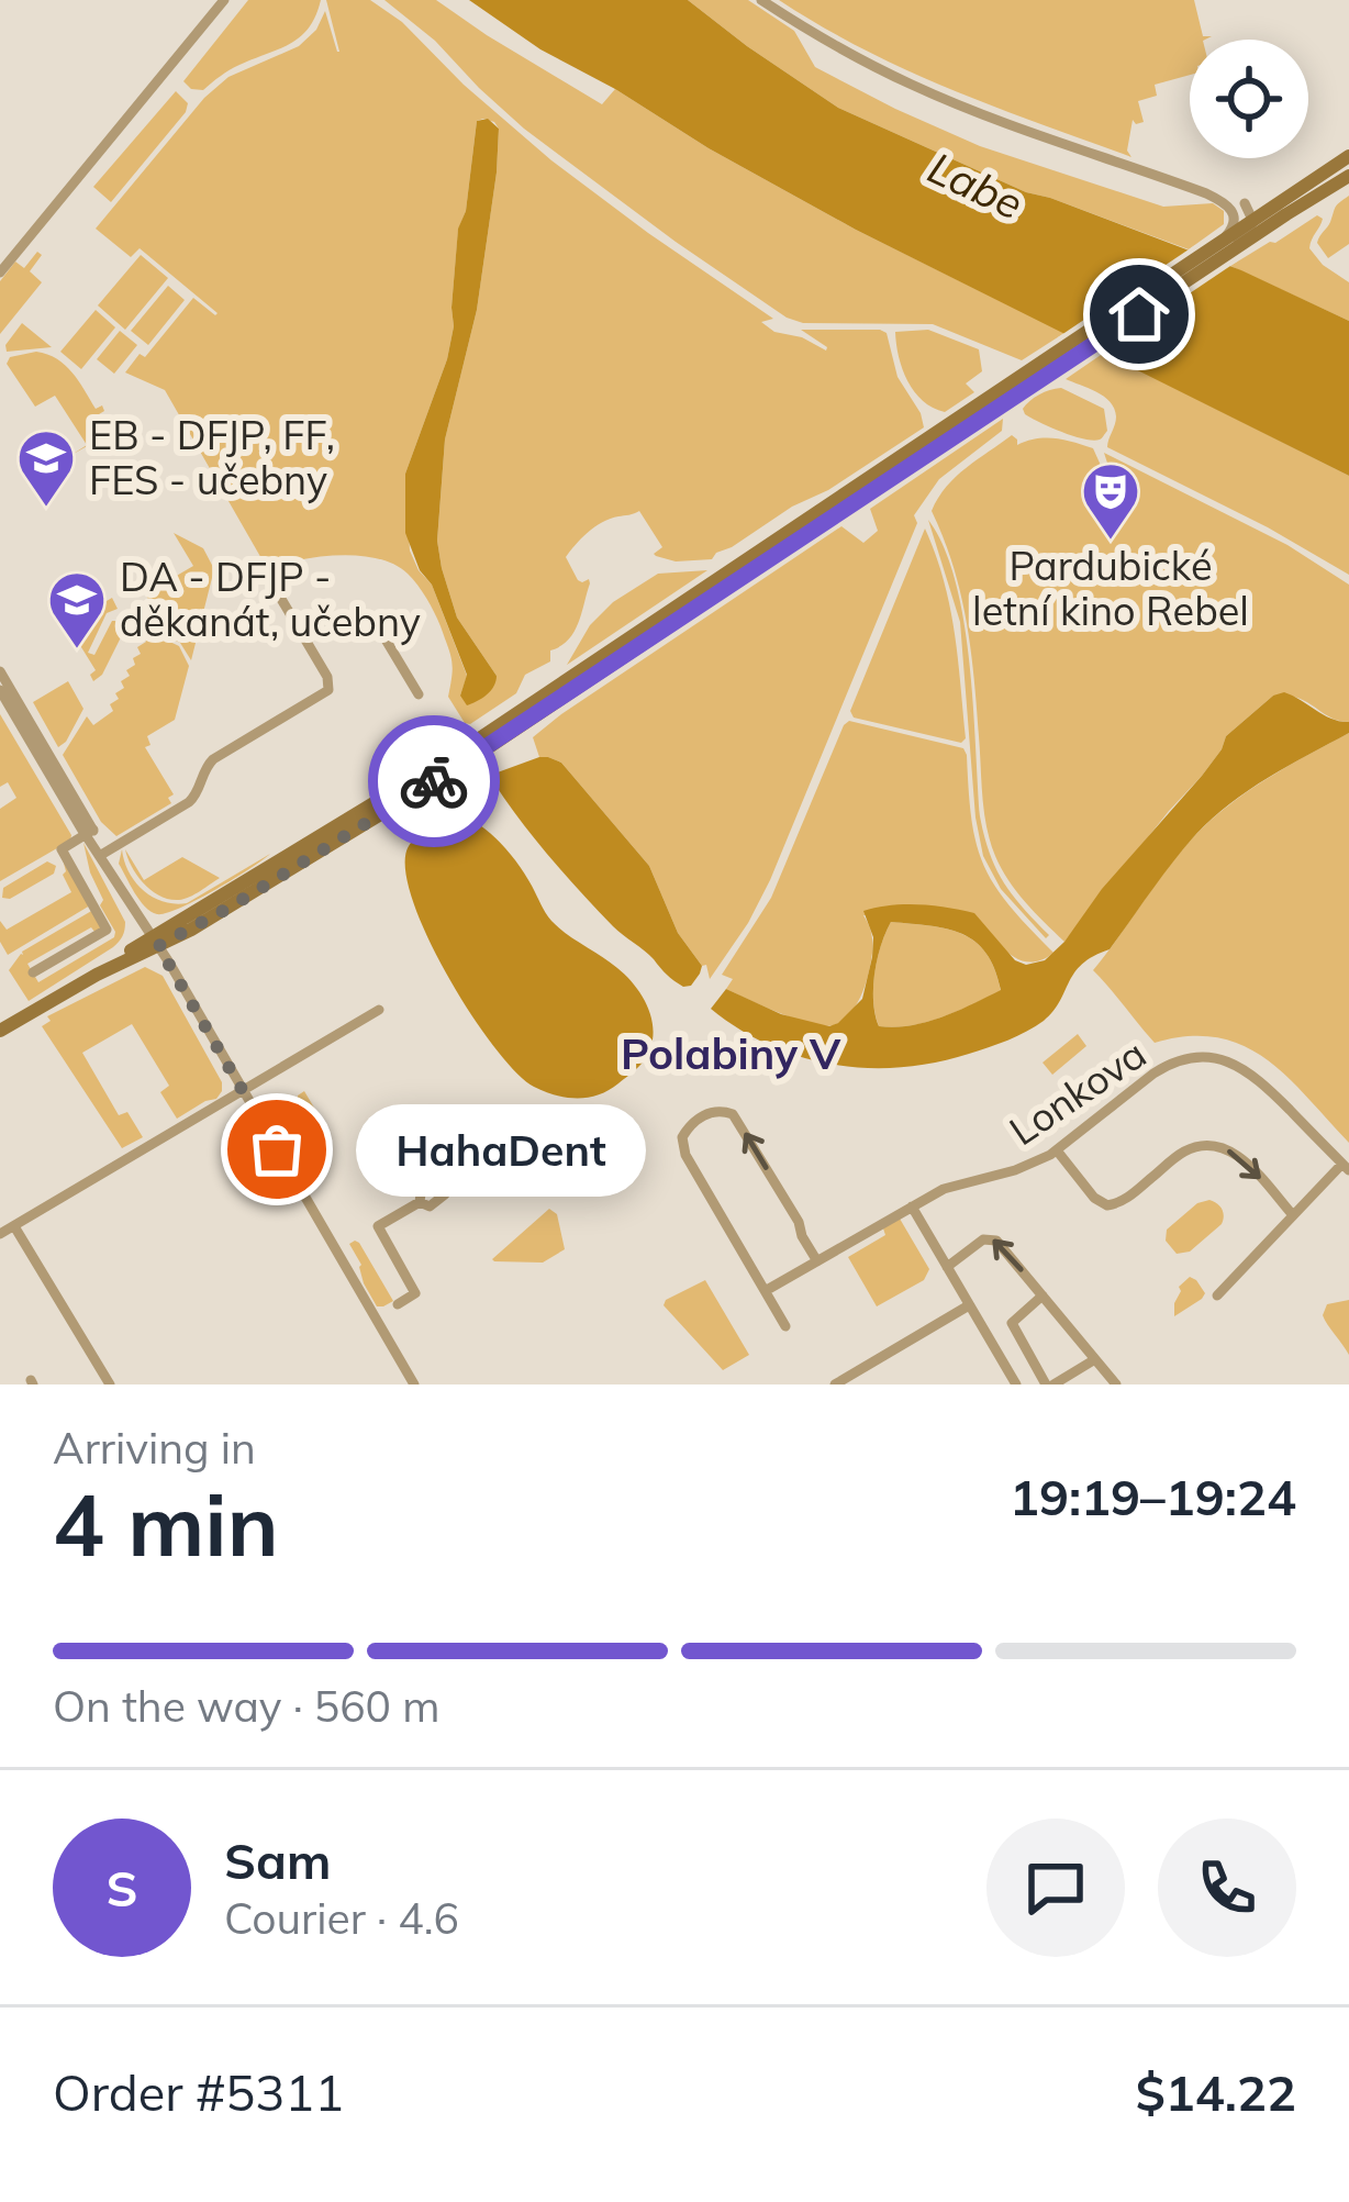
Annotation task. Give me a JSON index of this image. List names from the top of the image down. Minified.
{"streets":{"street":["Lonkova"]},"districts":["Polabiny V"],"water":["Labe"],"places":{"school or university":["EB - DFJP, FF, FES - učebny","DA - DFJP - děkanát, učebny"],"theatre":["Pardubické letní kino Rebel"],"other":["HahaDent"]},"page":{"bubble":"HahaDent","heading":["4 min","Arriving in","19:19–19:24"],"panel":["Sam","Courier · 4.6","Order #5311","$14.22"],"bar":"On the way · 560 m","round":"S"}}
